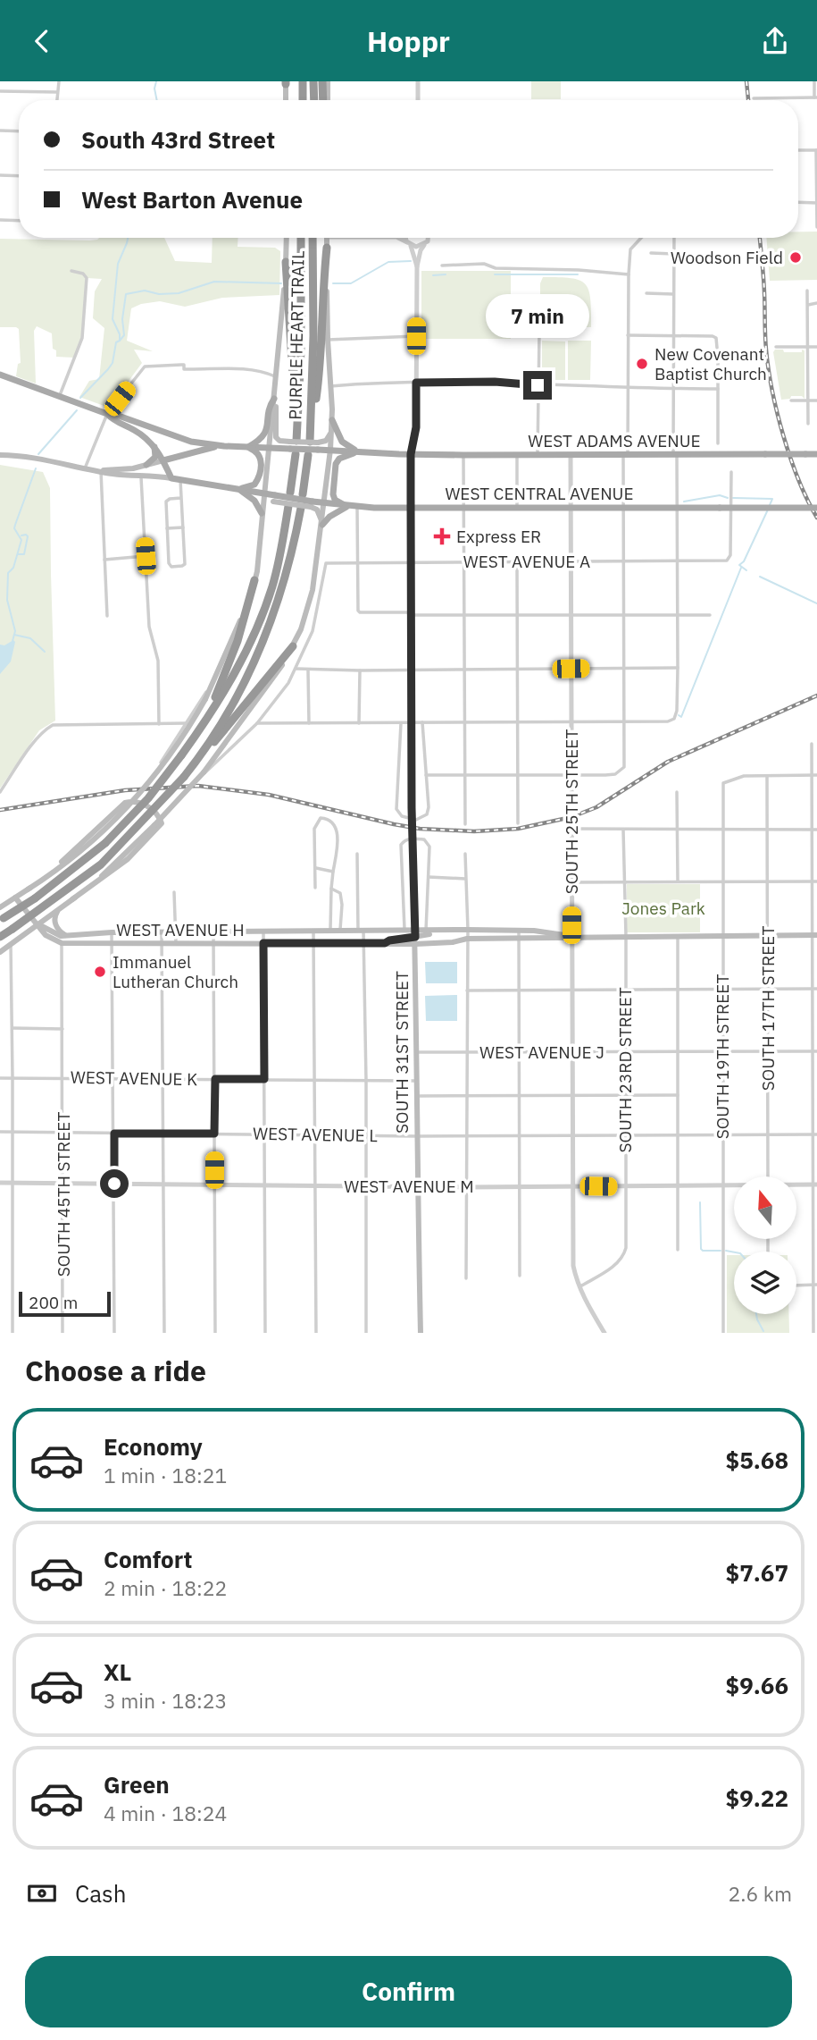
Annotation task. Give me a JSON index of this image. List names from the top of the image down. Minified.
{"streets":{"highway":["PURPLE HEART TRAIL"],"main road":["WEST ADAMS AVENUE","WEST CENTRAL AVENUE","WEST AVENUE H","SOUTH 31ST STREET"],"street":["WEST AVENUE A","SOUTH 25TH STREET","SOUTH 17TH STREET","WEST AVENUE J","SOUTH 19TH STREET","SOUTH 23RD STREET","WEST AVENUE K","WEST AVENUE L","WEST AVENUE M","SOUTH 45TH STREET"]},"crossings":[["PURPLE HEART TRAIL","WEST ADAMS AVENUE"],["WEST ADAMS AVENUE","SOUTH 25TH STREET"],["WEST ADAMS AVENUE","SOUTH 31ST STREET"],["WEST CENTRAL AVENUE","SOUTH 25TH STREET"],["WEST CENTRAL AVENUE","SOUTH 31ST STREET"],["WEST AVENUE A","SOUTH 25TH STREET"],["WEST AVENUE A","SOUTH 31ST STREET"],["SOUTH 25TH STREET","WEST AVENUE H"],["SOUTH 25TH STREET","WEST AVENUE J"],["SOUTH 25TH STREET","SOUTH 23RD STREET"],["SOUTH 25TH STREET","WEST AVENUE L"],["SOUTH 25TH STREET","WEST AVENUE M"],["WEST AVENUE H","SOUTH 17TH STREET"],["WEST AVENUE H","SOUTH 31ST STREET"],["WEST AVENUE H","SOUTH 19TH STREET"],["WEST AVENUE H","SOUTH 23RD STREET"],["WEST AVENUE H","SOUTH 45TH STREET"],["SOUTH 17TH STREET","WEST AVENUE J"],["SOUTH 17TH STREET","SOUTH 19TH STREET"],["SOUTH 17TH STREET","WEST AVENUE L"],["SOUTH 31ST STREET","WEST AVENUE J"],["SOUTH 31ST STREET","WEST AVENUE K"],["SOUTH 31ST STREET","WEST AVENUE L"],["SOUTH 31ST STREET","WEST AVENUE M"],["WEST AVENUE J","SOUTH 19TH STREET"],["WEST AVENUE J","SOUTH 23RD STREET"],["SOUTH 19TH STREET","WEST AVENUE L"],["SOUTH 19TH STREET","WEST AVENUE M"],["SOUTH 23RD STREET","WEST AVENUE L"],["SOUTH 23RD STREET","WEST AVENUE M"],["WEST AVENUE K","SOUTH 45TH STREET"],["WEST AVENUE L","SOUTH 45TH STREET"],["WEST AVENUE M","SOUTH 45TH STREET"]],"parks":["Jones Park"],"places":{"other":["Woodson Field","New Covenant Baptist Church","Immanuel Lutheran Church"],"health":["Express ER"]},"scale_bar":"200 m","north":"top","page":{"header":"Hoppr","banner":["South 43rd Street","West Barton Avenue"],"bubble":"7 min","scale":"200 m","heading":"Choose a ride","list":[{"name":"Economy","note":"1 min · 18:21","value":"$5.68"},{"name":"Comfort","note":"2 min · 18:22","value":"$7.67"},{"name":"XL","note":"3 min · 18:23","value":"$9.66"},{"name":"Green","note":"4 min · 18:24","value":"$9.22"}],"pay":["Cash","2.6 km"],"buttons":"Confirm"}}
